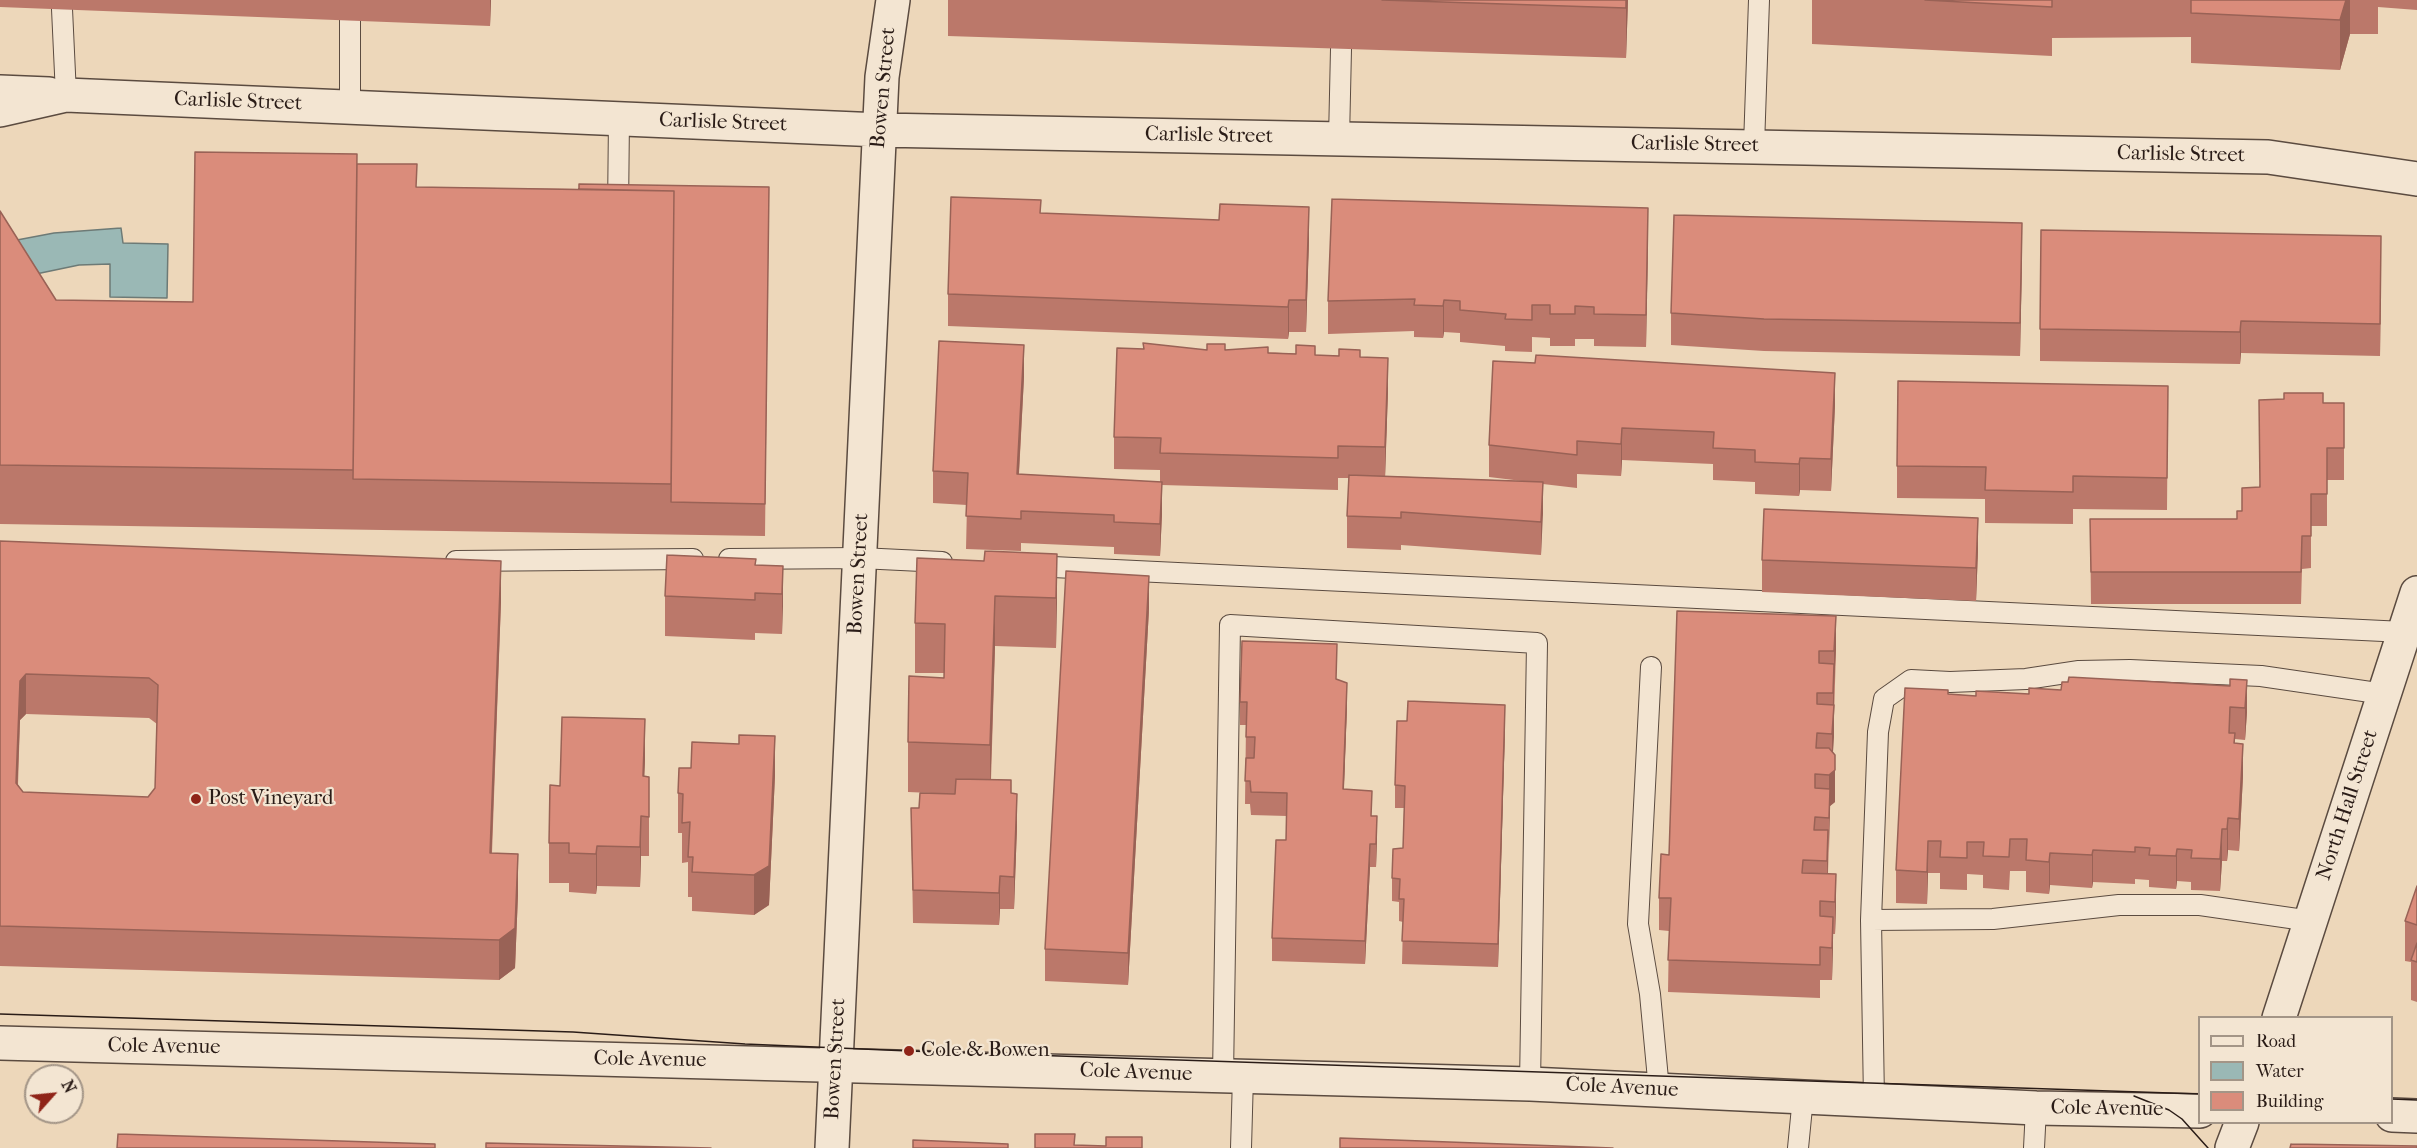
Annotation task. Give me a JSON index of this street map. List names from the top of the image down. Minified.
{"streets":{"street":["Bowen Street","Carlisle Street","North Hall Street","Cole Avenue"]},"crossings":[["Bowen Street","Carlisle Street"],["Bowen Street","Cole Avenue"]],"places":["Post Vineyard","Cole & Bowen"],"legend":["Road","Water","Building"],"north":"top right"}
